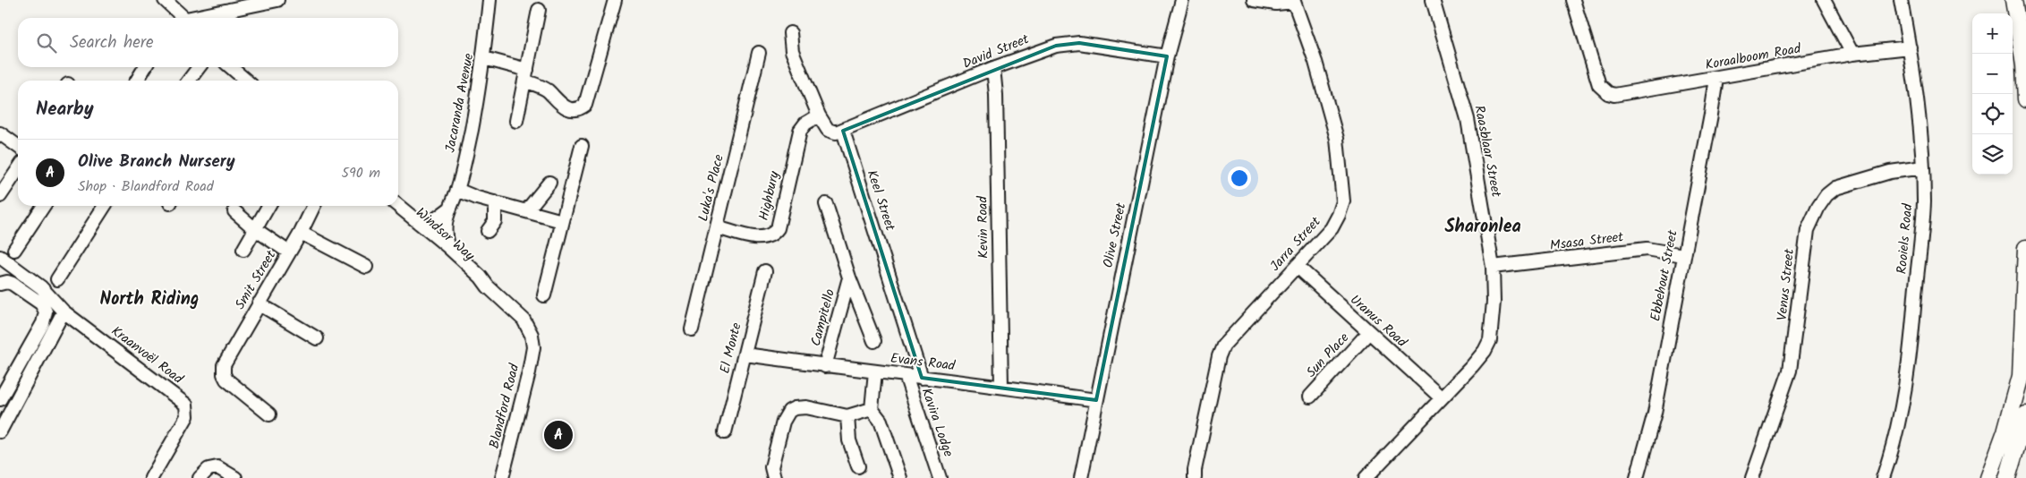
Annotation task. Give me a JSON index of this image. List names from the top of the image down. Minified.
{"streets":{"street":["David Street","Koraalboom Road","Jacaranda Avenue","Raasblaar Street","Luka's Place","Highbury","Keel Street","Kevin Road","Windsor Way","Olive Street","Rooiels Road","Msasa Street","Jarra Street","Ebbehout Street","Smit Street","Venus Street","Campitello","Uranus Road","El Monte","Kraanvoël Road","Sun Place","Evans Road","Blandford Road","Kavira Lodge"]},"crossings":[["David Street","Keel Street"],["David Street","Kevin Road"],["David Street","Olive Street"],["Koraalboom Road","Rooiels Road"],["Koraalboom Road","Ebbehout Street"],["Jacaranda Avenue","Windsor Way"],["Raasblaar Street","Msasa Street"],["Raasblaar Street","Uranus Road"],["Luka's Place","Highbury"],["Keel Street","Evans Road"],["Kevin Road","Evans Road"],["Windsor Way","Blandford Road"],["Olive Street","Evans Road"],["Rooiels Road","Venus Street"],["Msasa Street","Ebbehout Street"],["Jarra Street","Uranus Road"],["Campitello","Evans Road"],["Uranus Road","Sun Place"],["El Monte","Evans Road"],["Evans Road","Kavira Lodge"]],"districts":["Sharonlea","North Riding"],"page":{"map_buttons":["+","−"],"search":"Search here","heading":"Nearby","list":[{"mark":"A","name":"Olive Branch Nursery","note":"Shop · Blandford Road","value":"590 m"}],"pins":"A"}}
